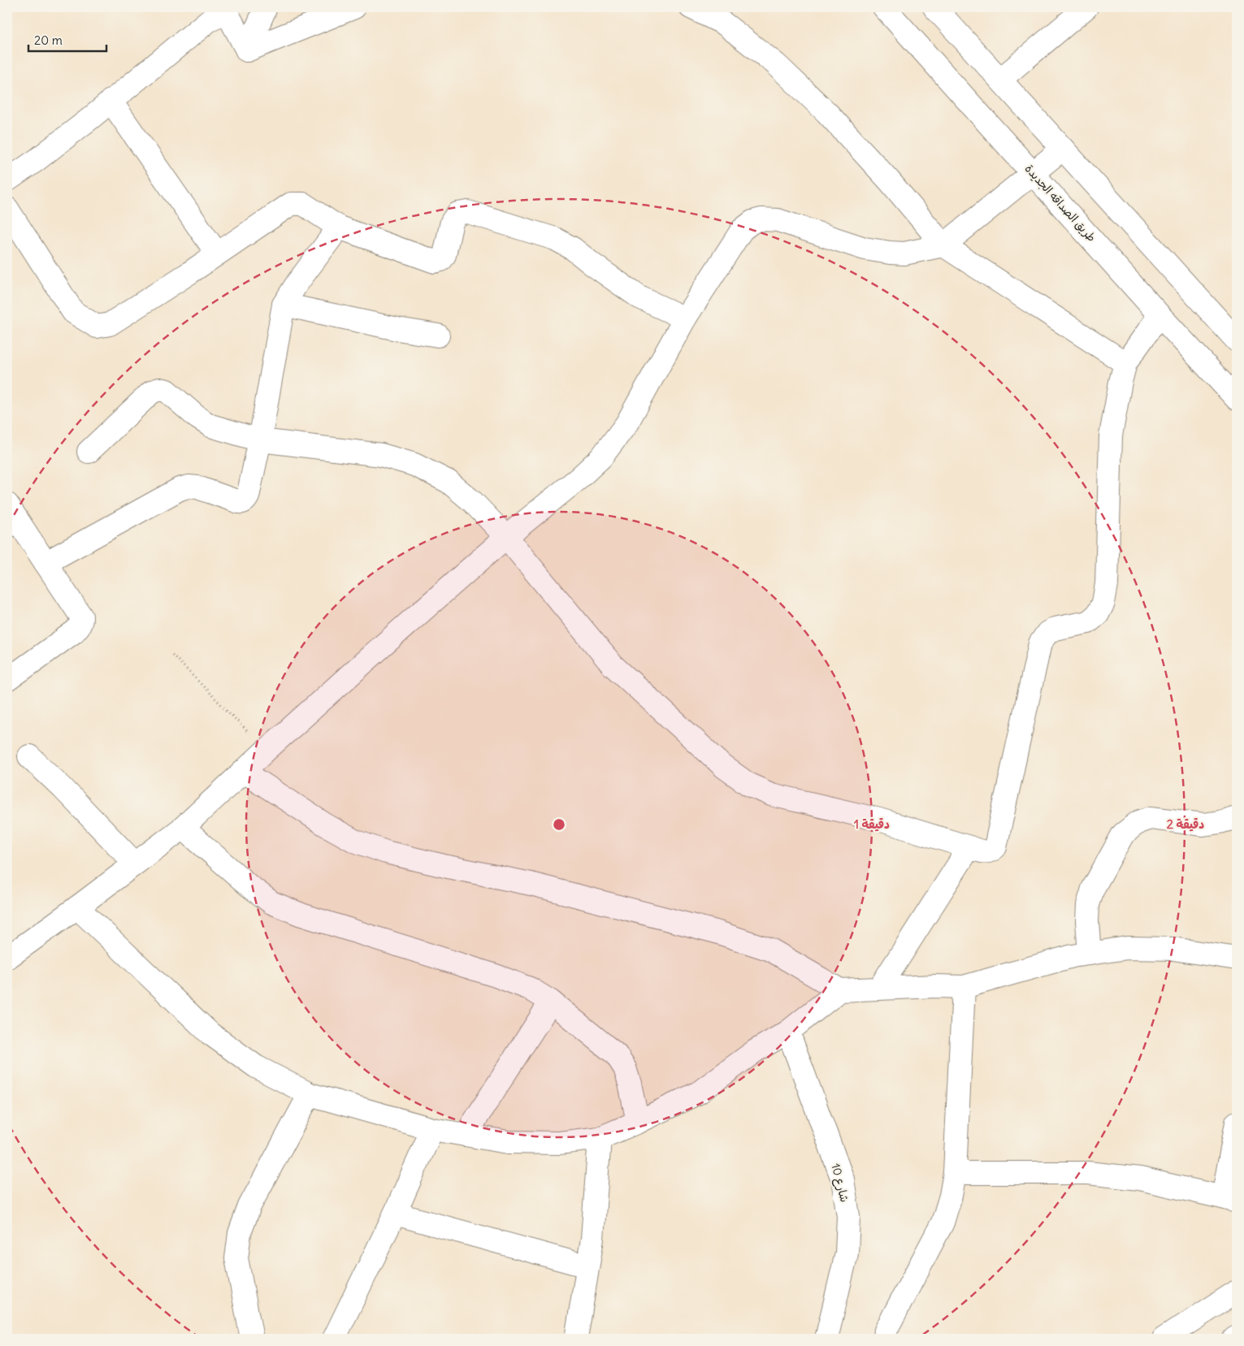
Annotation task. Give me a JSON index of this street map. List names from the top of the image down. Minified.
{"streets":{"street":["طريق الصداقه الجديدة","شارع 10"]},"scale_bar":"20 m","rings":["1 دقيقة","2 دقيقة"]}
